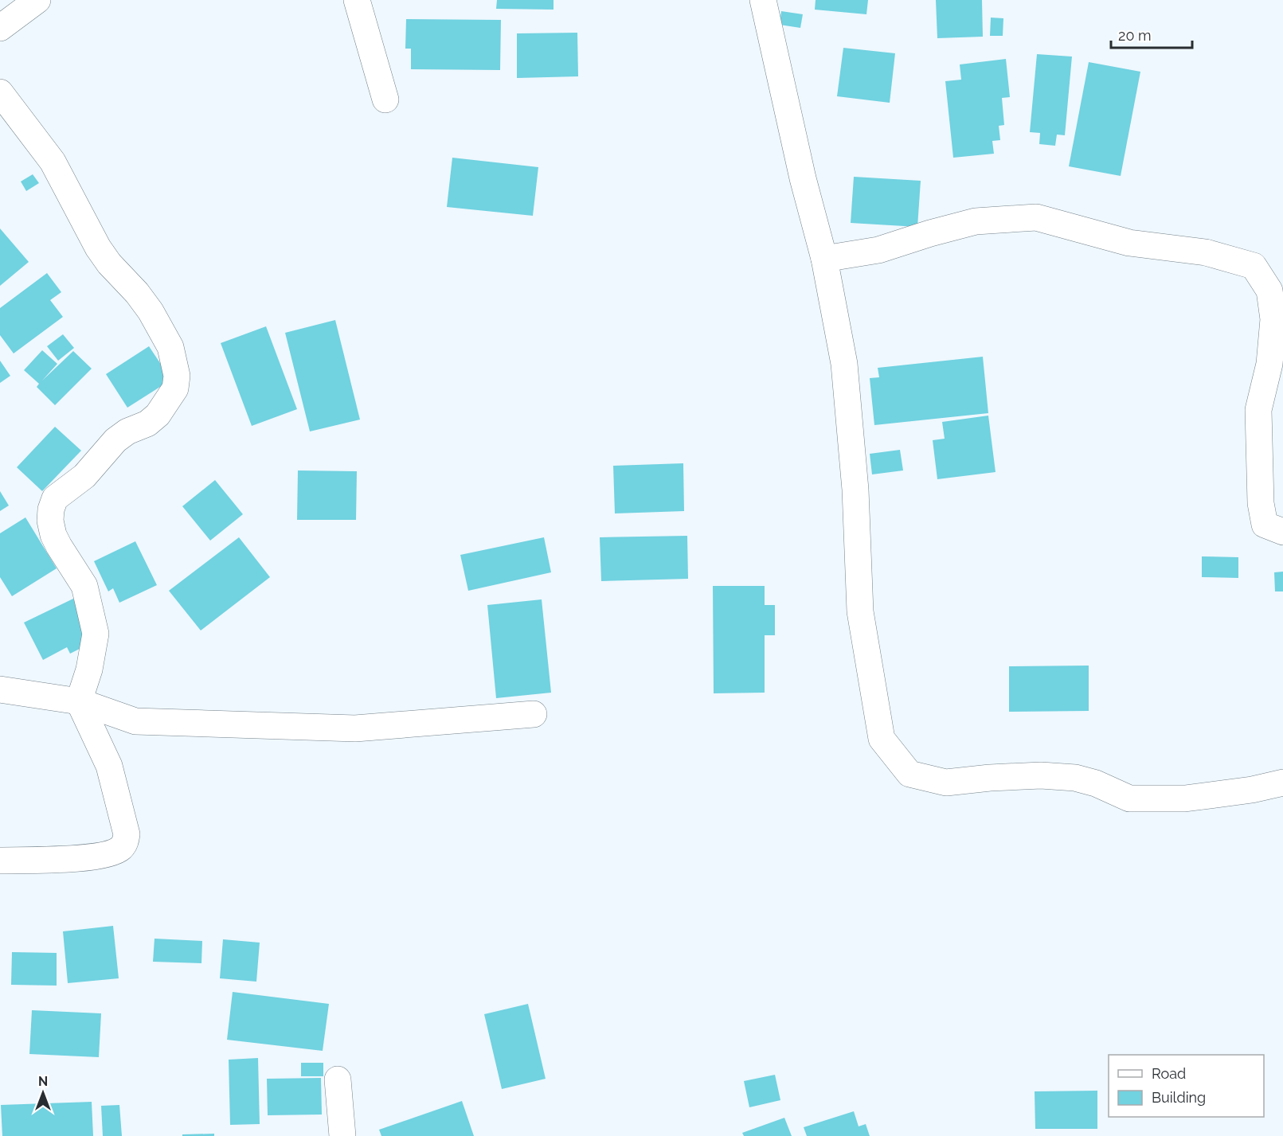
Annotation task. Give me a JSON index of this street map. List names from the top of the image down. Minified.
{"legend":["Road","Building"],"scale_bar":"20 m","north":"top"}
